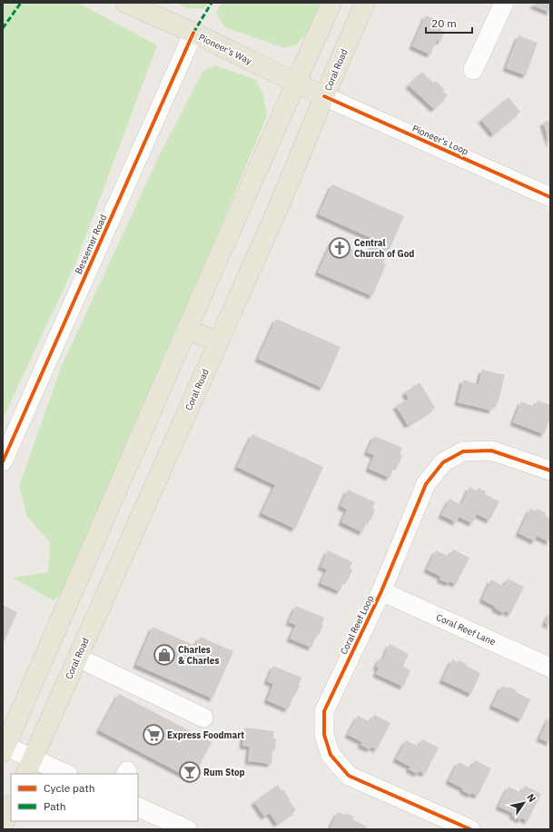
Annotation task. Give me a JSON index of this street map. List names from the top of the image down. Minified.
{"streets":{"main road":["Pioneer's Way","Coral Road"],"street":["Pioneer's Loop","Bessemer Road","Coral Reef Loop","Coral Reef Lane"]},"crossings":[["Pioneer's Way","Coral Road"],["Pioneer's Way","Pioneer's Loop"],["Pioneer's Way","Bessemer Road"],["Coral Road","Pioneer's Loop"],["Coral Reef Loop","Coral Reef Lane"]],"places":{"church":["Central Church of God"],"shop":["Charles & Charles"],"supermarket":["Express Foodmart"],"bar":["Rum Stop"]},"legend":["Cycle path","Path"],"scale_bar":"20 m","north":"top right"}
